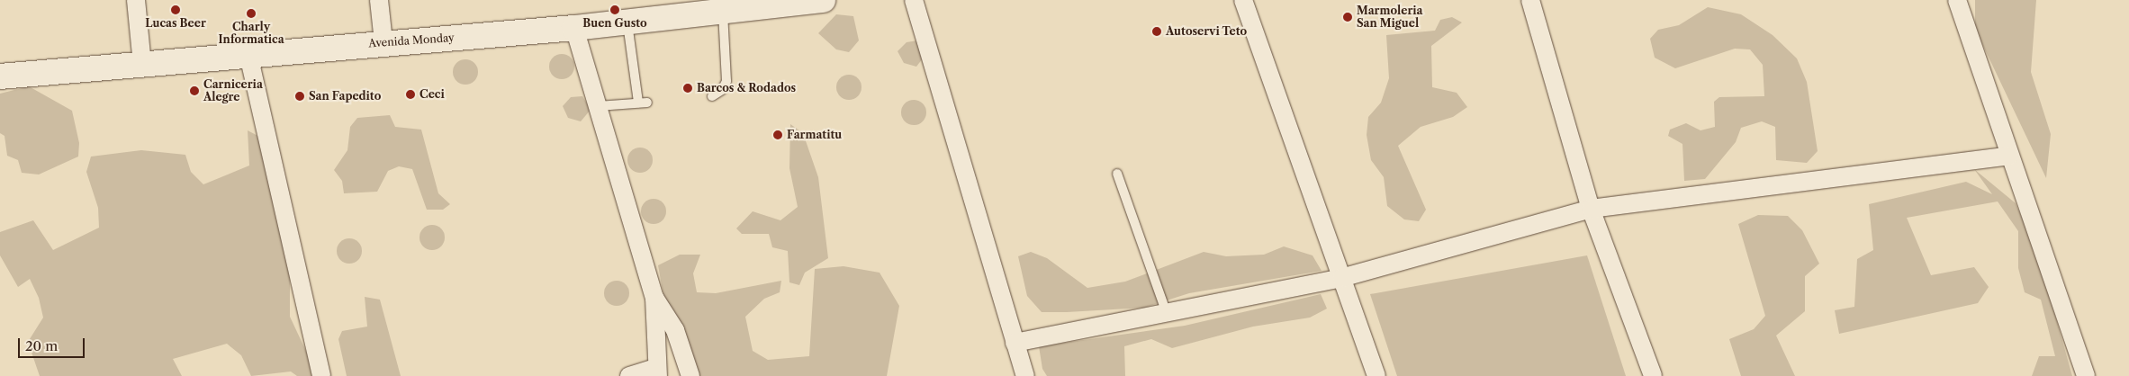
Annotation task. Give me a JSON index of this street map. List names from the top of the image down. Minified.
{"streets":{"main road":["Avenida Monday"]},"places":["Lucas Beer","Buen Gusto","Charly Informatica","Marmoleria San Miguel","Autoservi Teto","Barcos & Rodados","Carniceria Alegre","Ceci","San Fapedito","Farmatitu"],"scale_bar":"20 m"}
